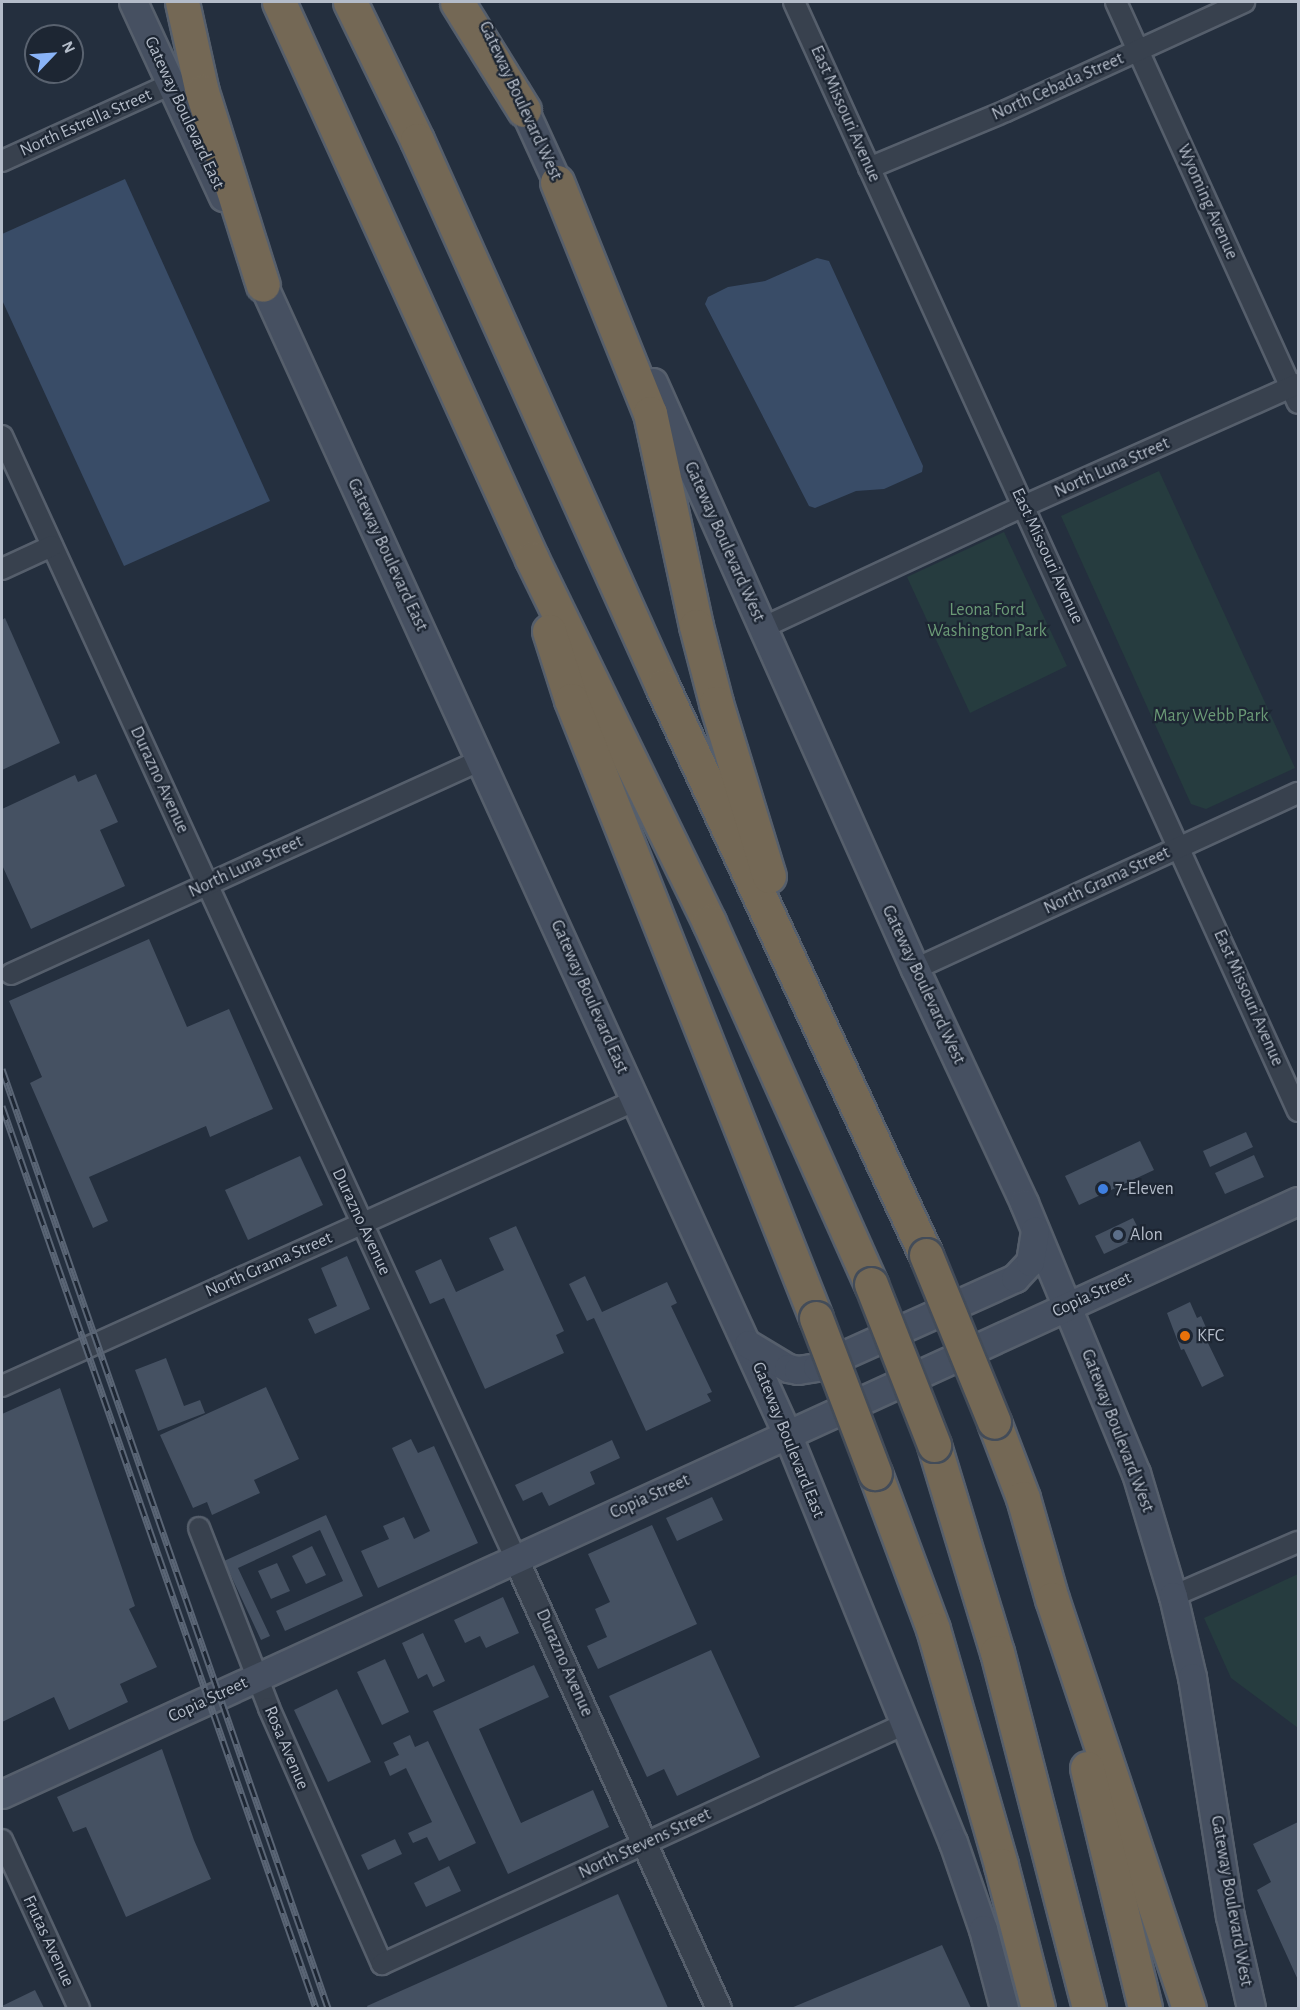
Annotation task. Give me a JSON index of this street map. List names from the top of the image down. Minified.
{"streets":{"main road":["Gateway Boulevard West","Gateway Boulevard East","Copia Street"],"street":["North Cebada Street","East Missouri Avenue","North Estrella Street","Wyoming Avenue","North Luna Street","Durazno Avenue","North Grama Street","Rosa Avenue","North Stevens Street","Frutas Avenue"]},"crossings":[["North Cebada Street","East Missouri Avenue"],["North Cebada Street","Wyoming Avenue"],["Gateway Boulevard West","North Luna Street"],["Gateway Boulevard West","North Grama Street"],["Gateway Boulevard West","Copia Street"],["Gateway Boulevard East","North Estrella Street"],["Gateway Boulevard East","North Luna Street"],["Gateway Boulevard East","North Grama Street"],["Gateway Boulevard East","Copia Street"],["Gateway Boulevard East","North Stevens Street"],["East Missouri Avenue","North Luna Street"],["East Missouri Avenue","North Grama Street"],["Wyoming Avenue","North Luna Street"],["North Luna Street","Durazno Avenue"],["Durazno Avenue","North Grama Street"],["Durazno Avenue","Copia Street"],["Durazno Avenue","North Stevens Street"],["Copia Street","Rosa Avenue"],["Rosa Avenue","North Stevens Street"]],"parks":["Leona Ford Washington Park","Mary Webb Park"],"places":["7-Eleven","Alon","KFC"],"north":"top right"}
